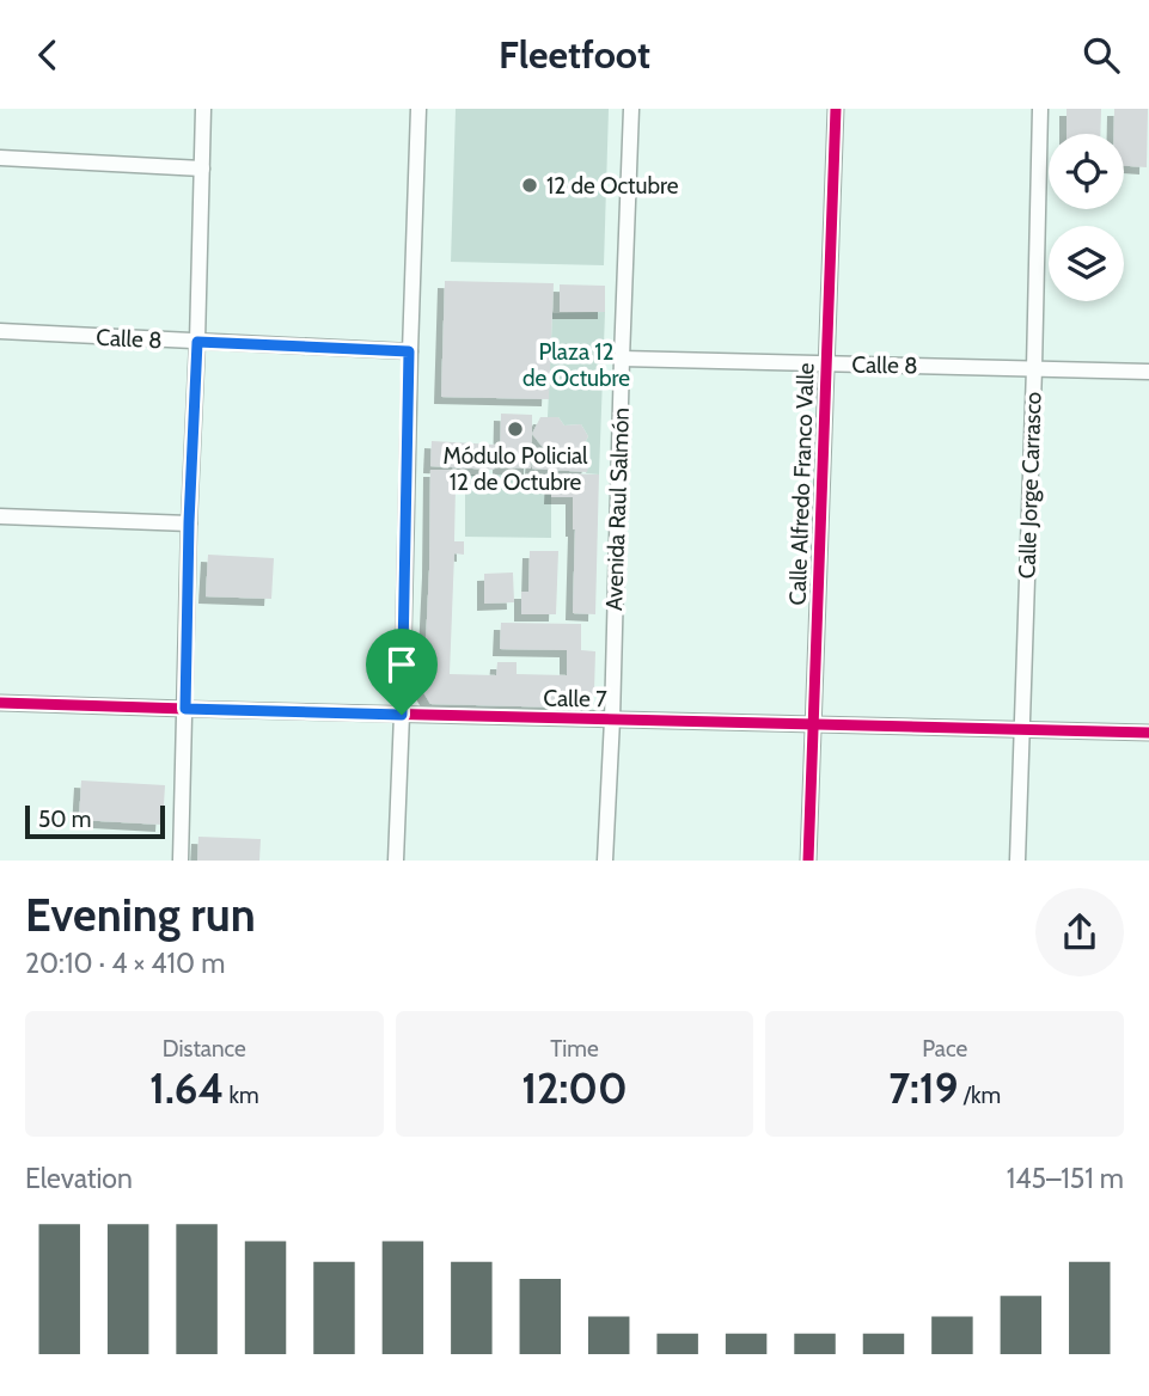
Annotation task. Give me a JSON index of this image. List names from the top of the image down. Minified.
{"streets":{"street":["Calle 8","Calle Alfredo Franco Valle","Calle Jorge Carrasco","Avenida Raul Salmón","Calle 7"]},"crossings":[["Calle 8","Calle Alfredo Franco Valle"],["Calle 8","Calle Jorge Carrasco"],["Calle 8","Avenida Raul Salmón"],["Calle Alfredo Franco Valle","Calle 7"],["Calle Jorge Carrasco","Calle 7"],["Avenida Raul Salmón","Calle 7"]],"parks":["Plaza 12 de Octubre"],"places":["12 de Octubre","Módulo Policial 12 de Octubre"],"scale_bar":"50 m","page":{"header":"Fleetfoot","scale":"50 m","heading":["Evening run","20:10 · 4 × 410 m"],"stats":[["Distance","1.64 km"],["Time","12:00"],["Pace","7:19 /km"]],"chart":["Elevation","145–151 m"]}}
